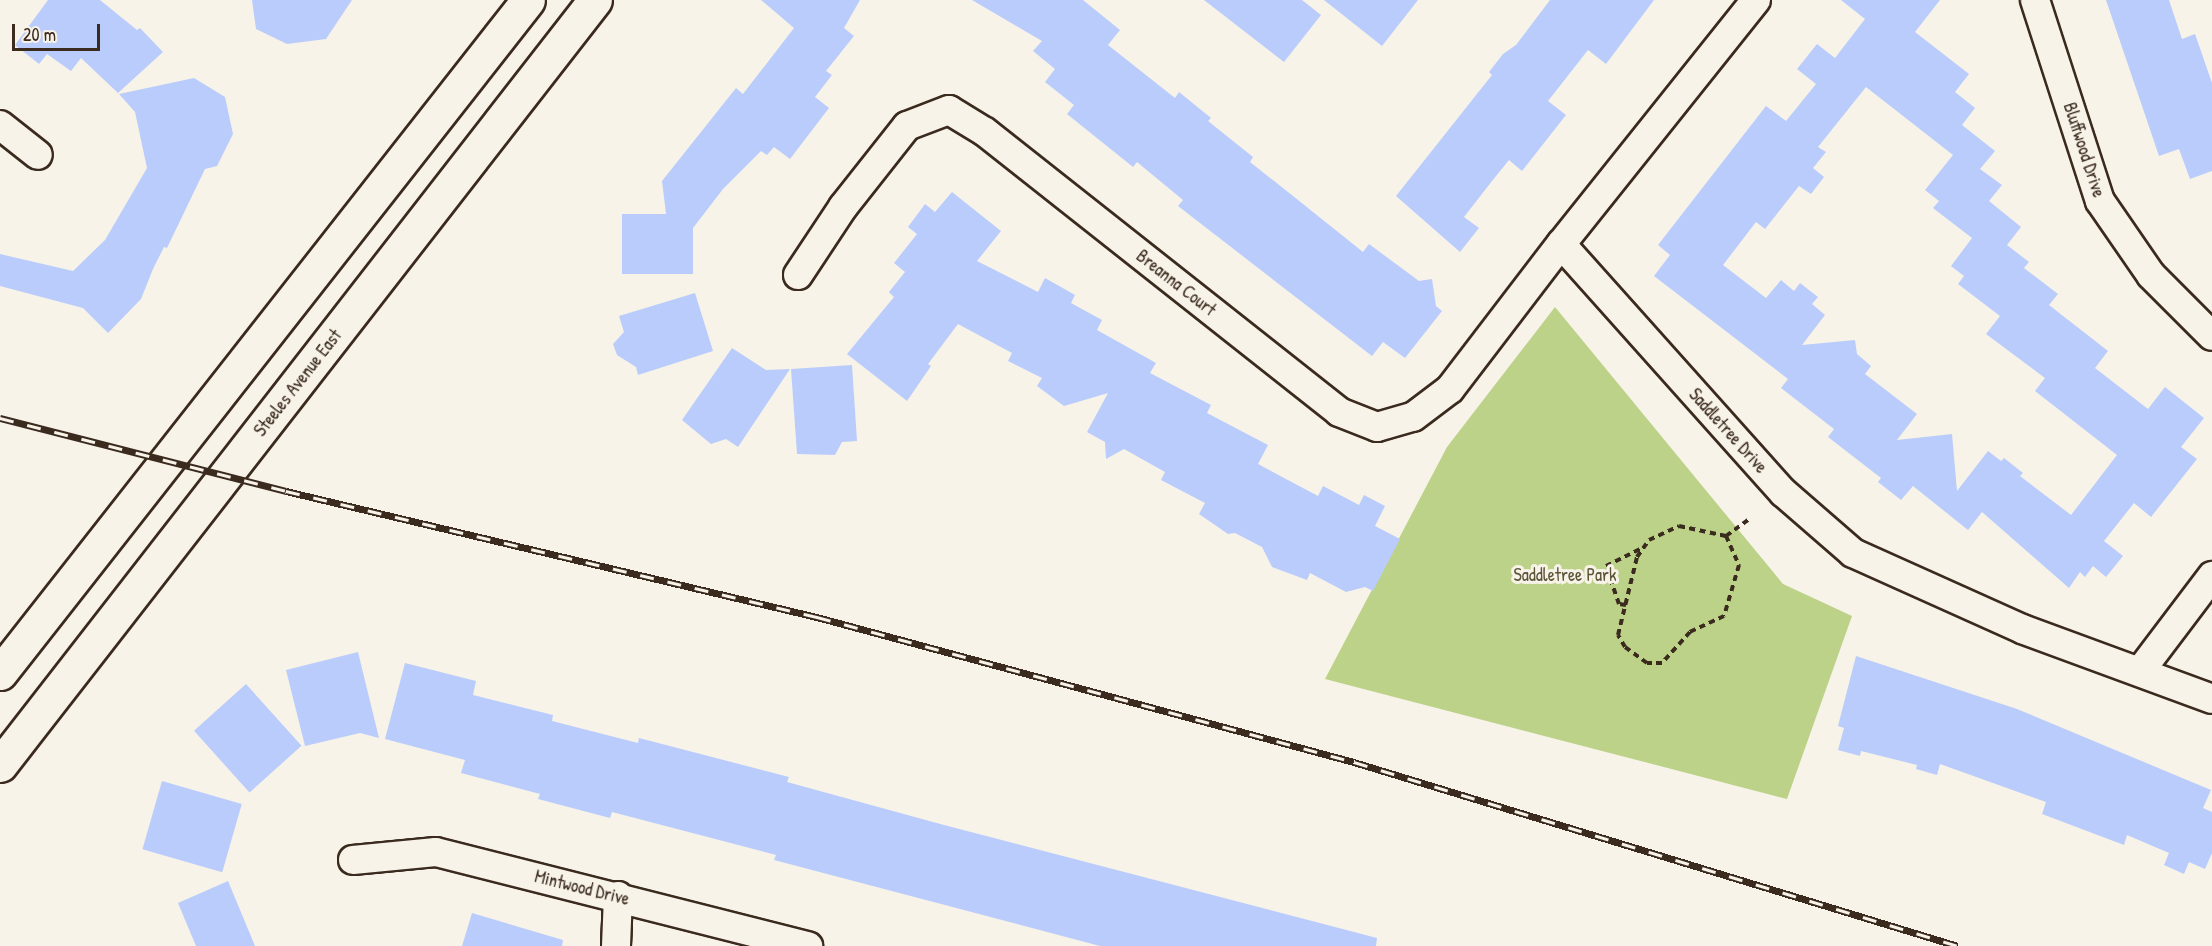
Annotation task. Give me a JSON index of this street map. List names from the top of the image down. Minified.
{"streets":{"main road":["Steeles Avenue East"],"street":["Bluffwood Drive","Breanna Court","Saddletree Drive","Mintwood Drive"]},"crossings":[["Breanna Court","Saddletree Drive"]],"parks":["Saddletree Park"],"scale_bar":"20 m"}
